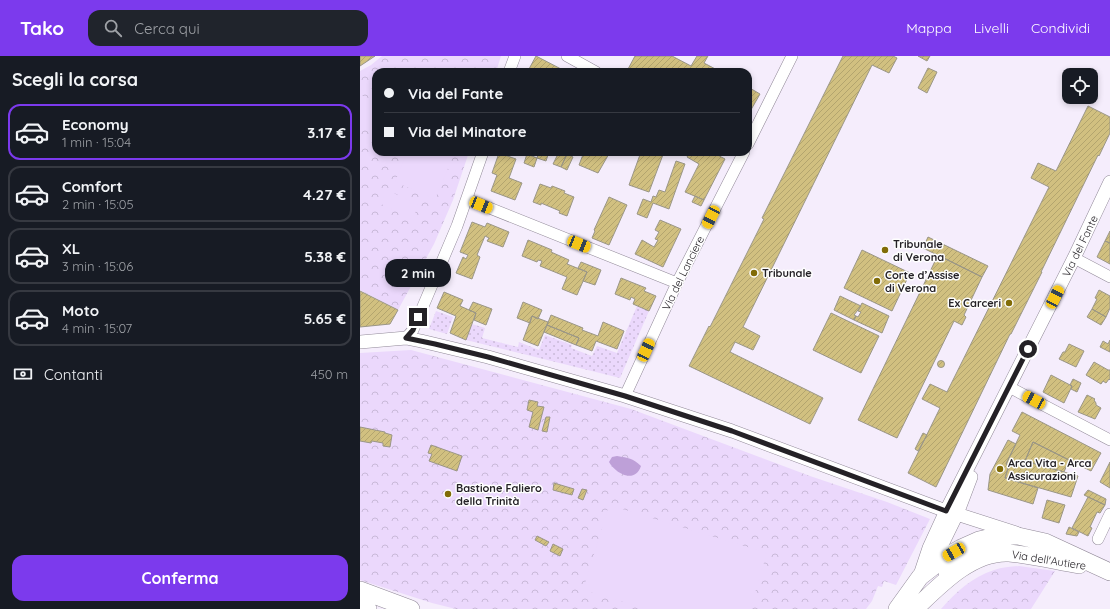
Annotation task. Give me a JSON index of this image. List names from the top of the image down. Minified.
{"streets":{"main road":["Via dell'Autiere"],"street":["Via del Fante","Via del Lanciere"]},"crossings":[["Via del Fante","Via dell'Autiere"]],"places":["Tribunale di Verona","Tribunale","Corte d’Assise di Verona","Ex Carceri","Arca Vita - Arca Assicurazioni","Bastione Faliero della Trinità"],"page":{"header":"Tako","search":"Cerca qui","nav":["Mappa","Livelli","Condividi"],"heading":"Scegli la corsa","banner":["Via del Fante","Via del Minatore"],"list":[{"name":"Economy","note":"1 min · 15:04","value":"3.17 €"},{"name":"Comfort","note":"2 min · 15:05","value":"4.27 €"},{"name":"XL","note":"3 min · 15:06","value":"5.38 €"},{"name":"Moto","note":"4 min · 15:07","value":"5.65 €"}],"bubble":"2 min","pay":["Contanti","450 m"],"buttons":"Conferma"}}
